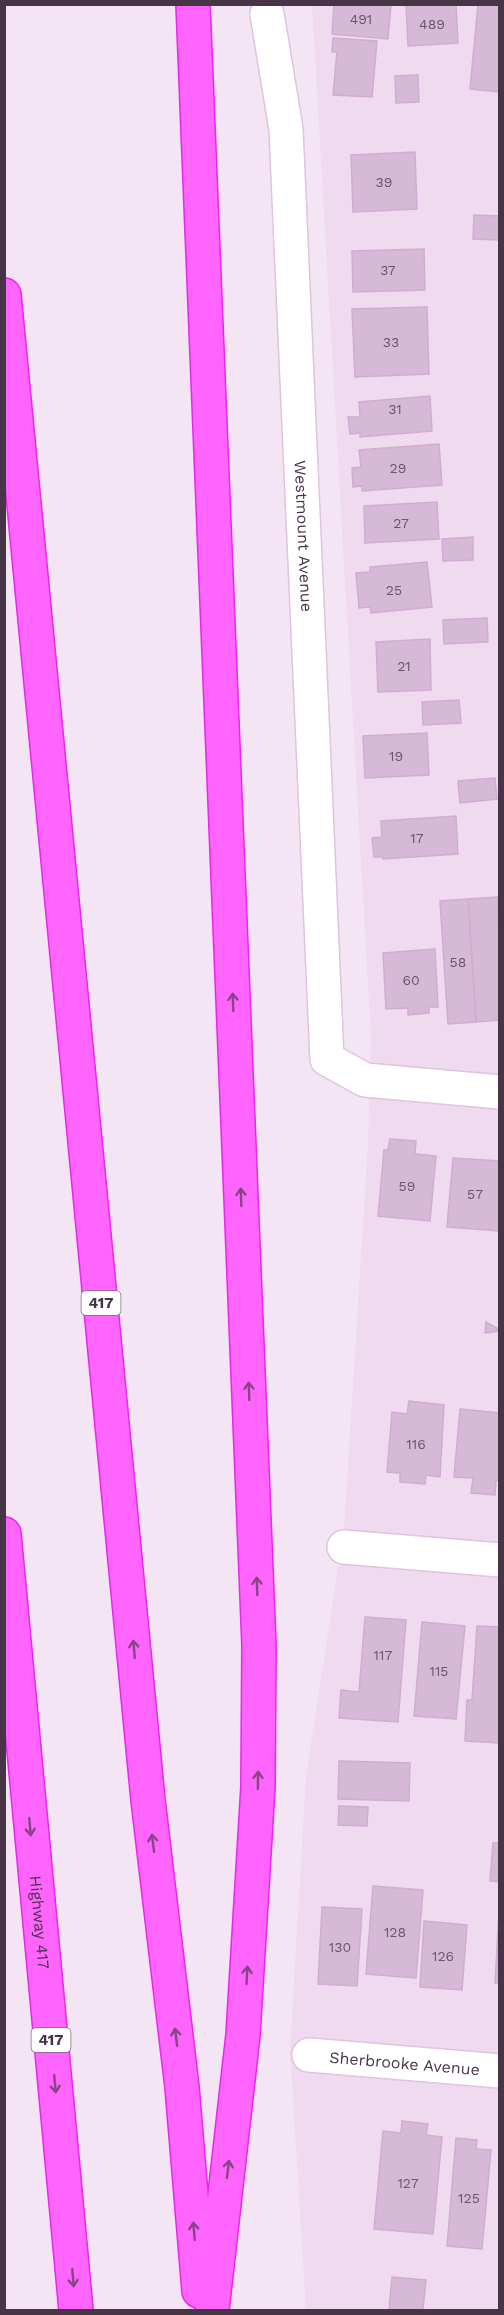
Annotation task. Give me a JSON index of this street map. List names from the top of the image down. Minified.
{"streets":{"highway":["417","Highway 417"],"street":["Westmount Avenue","Sherbrooke Avenue"]},"house_numbers":["491","489","39","37","33","31","29","27","25","21","19","17","58","60","59","57","116","117","115","128","130","126","127","125"]}
